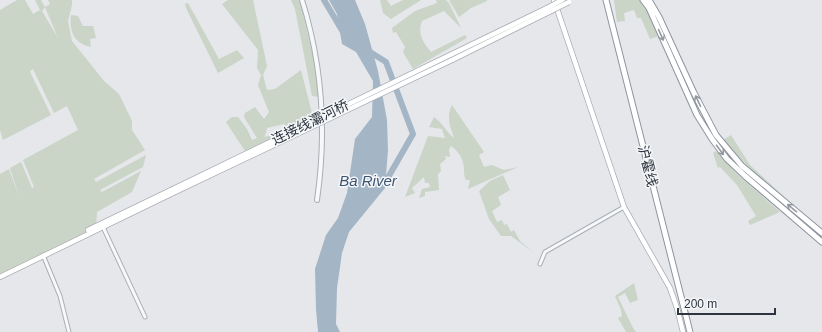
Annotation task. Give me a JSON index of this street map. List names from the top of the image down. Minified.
{"streets":{"highway":["沪霍线"],"main road":["连接线灞河桥"]},"water":["Ba River"],"scale_bar":"200 m"}
